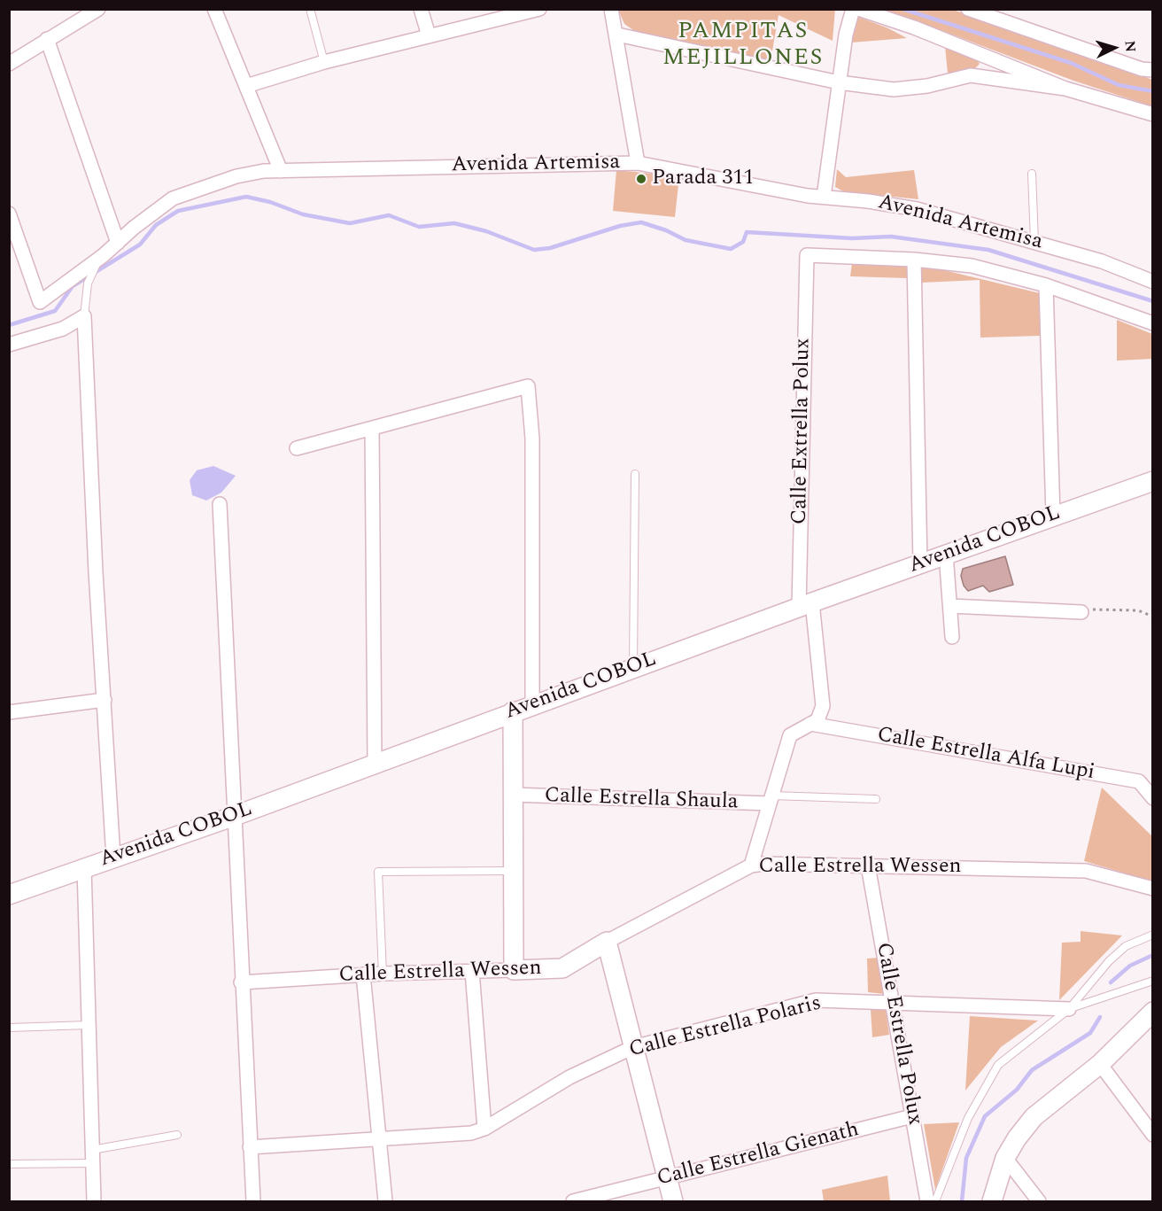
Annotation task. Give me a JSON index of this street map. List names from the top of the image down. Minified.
{"streets":{"main road":["Avenida COBOL","Calle Estrella Wessen"],"street":["Avenida Artemisa","Calle Extrella Polux","Calle Estrella Alfa Lupi","Calle Estrella Shaula","Calle Estrella Polaris","Calle Estrella Polux","Calle Estrella Gienath"]},"crossings":[["Avenida Artemisa","Calle Extrella Polux"],["Calle Extrella Polux","Avenida COBOL"],["Calle Extrella Polux","Calle Estrella Alfa Lupi"],["Calle Estrella Wessen","Calle Estrella Polux"],["Calle Estrella Polaris","Calle Estrella Polux"],["Calle Estrella Polux","Calle Estrella Gienath"]],"districts":["PAMPITAS MEJILLONES"],"places":["Parada 311"],"north":"right"}
